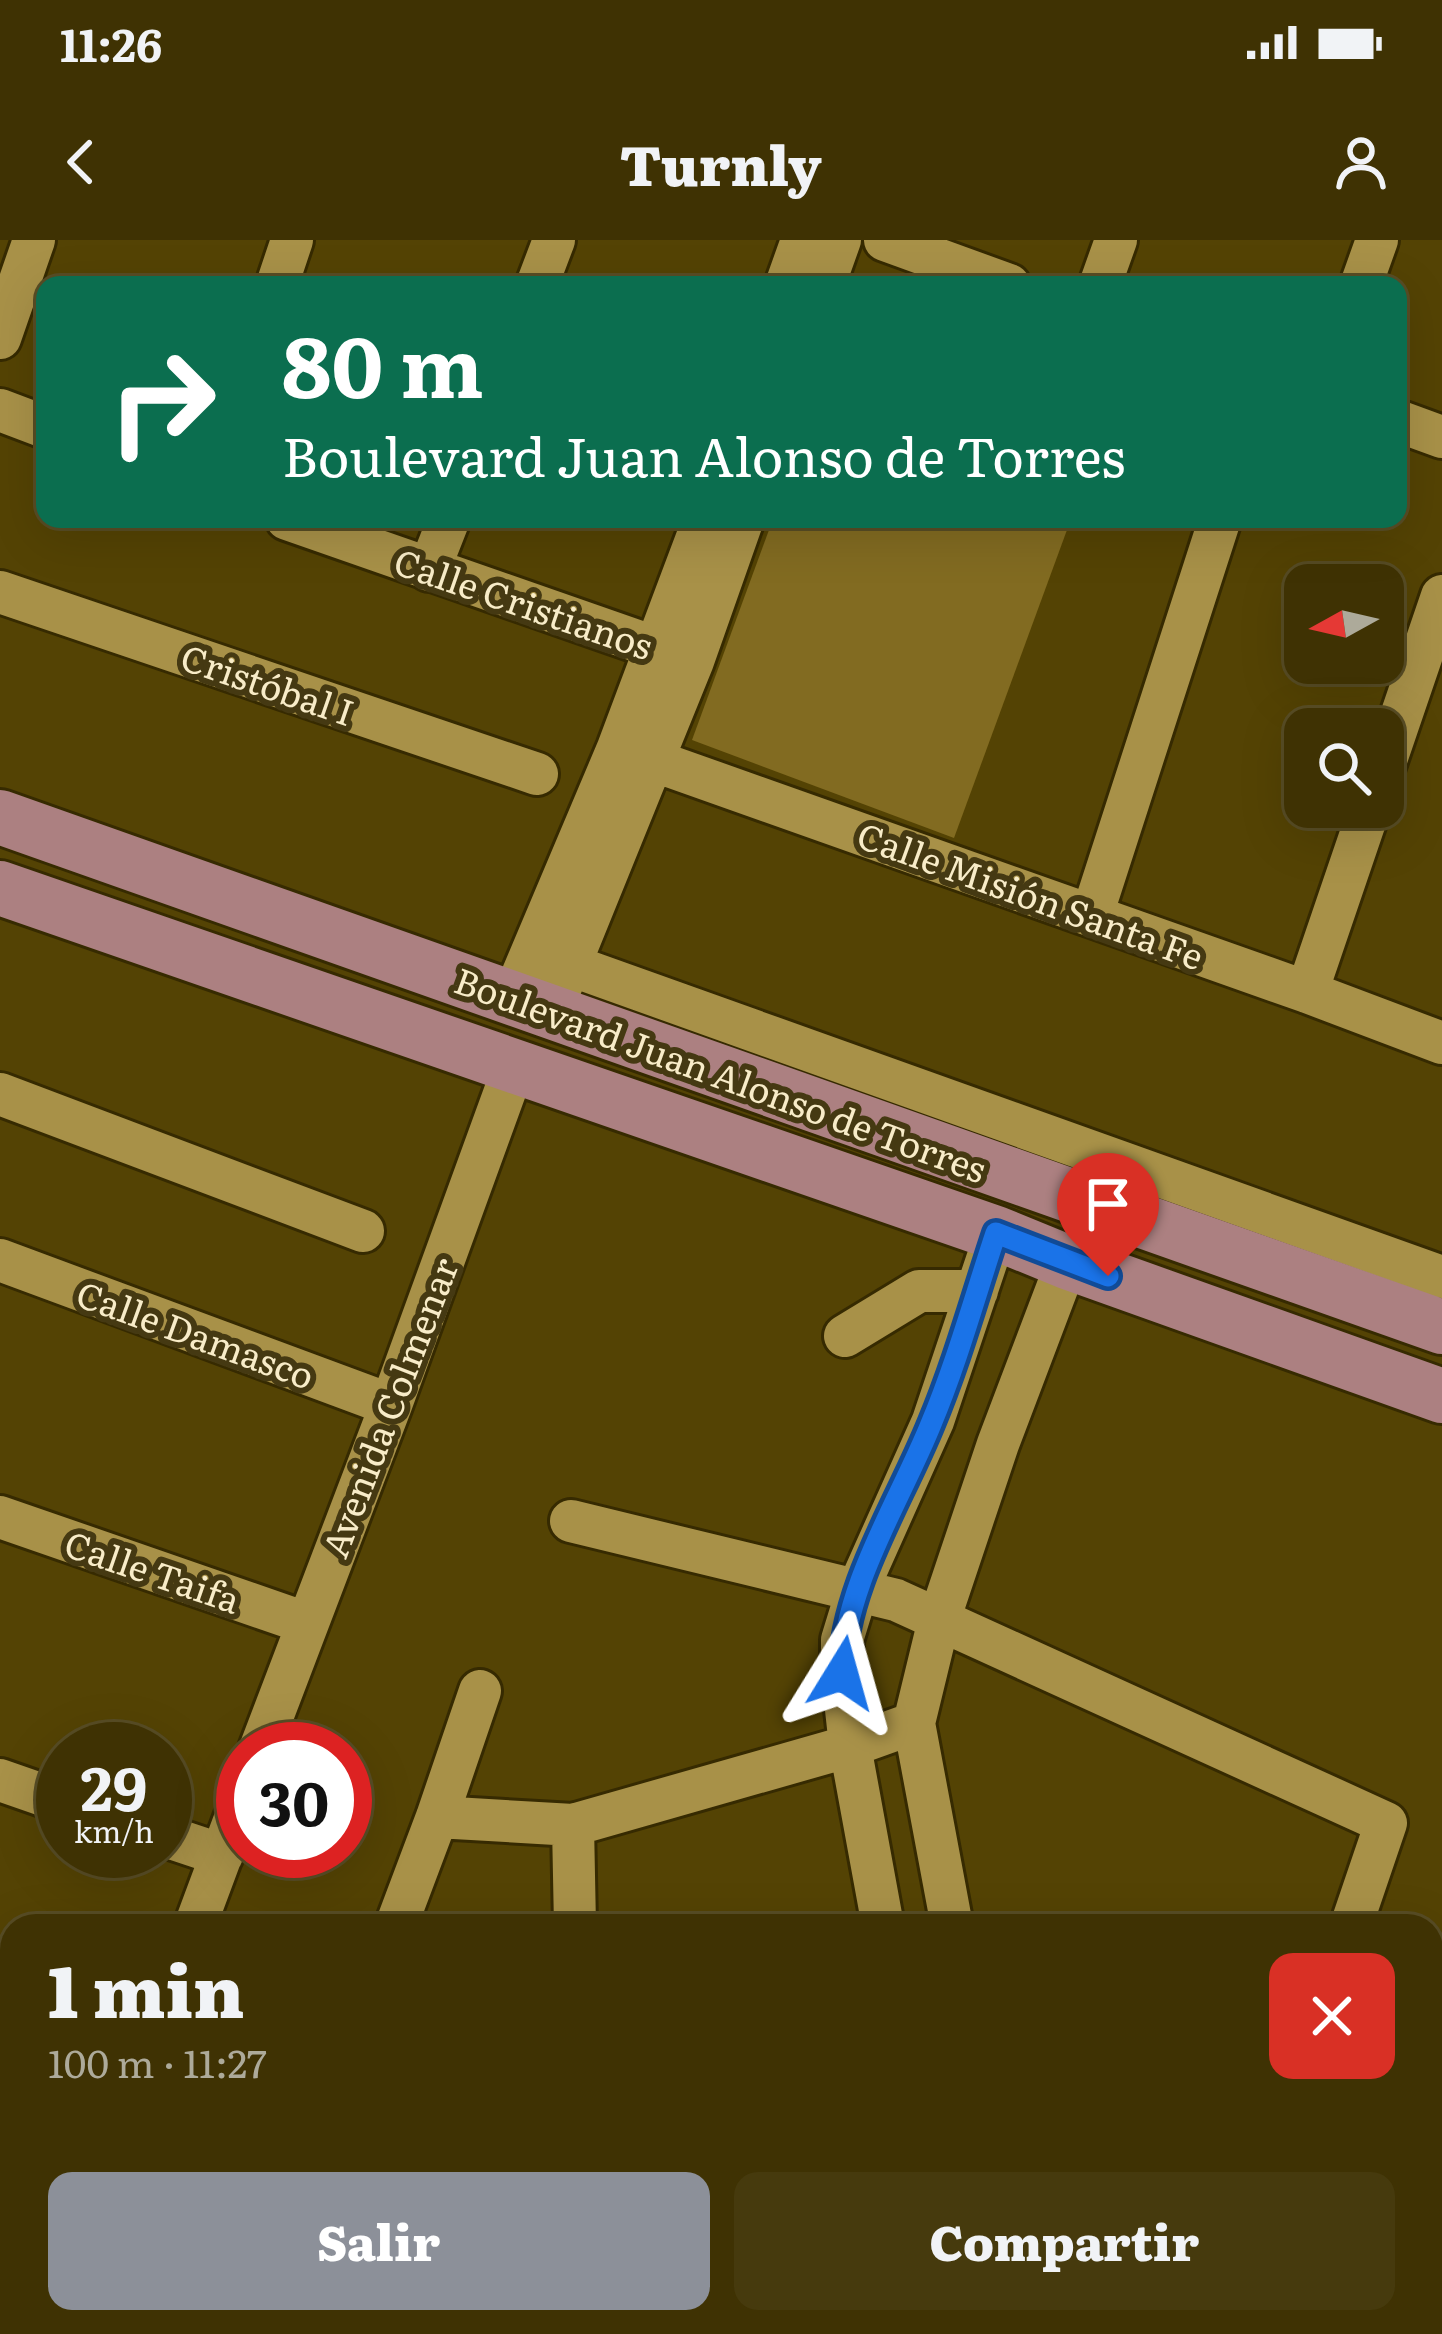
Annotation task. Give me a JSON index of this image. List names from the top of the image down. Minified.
{"streets":{"main road":["Boulevard Juan Alonso de Torres"],"street":["Calle Cristianos","Cristóbal I","Calle Misión Santa Fe","Calle Damasco","Avenida Colmenar","Calle Taifa"]},"crossings":[["Boulevard Juan Alonso de Torres","Avenida Colmenar"],["Calle Damasco","Avenida Colmenar"],["Avenida Colmenar","Calle Taifa"]],"north":"left","page":{"status":"11:26","header":"Turnly","turn":["80 m","Boulevard Juan Alonso de Torres"],"speed":"29 km/h","limit":"30","heading":["1 min","100 m · 11:27"],"buttons":["Salir","Compartir"]}}
